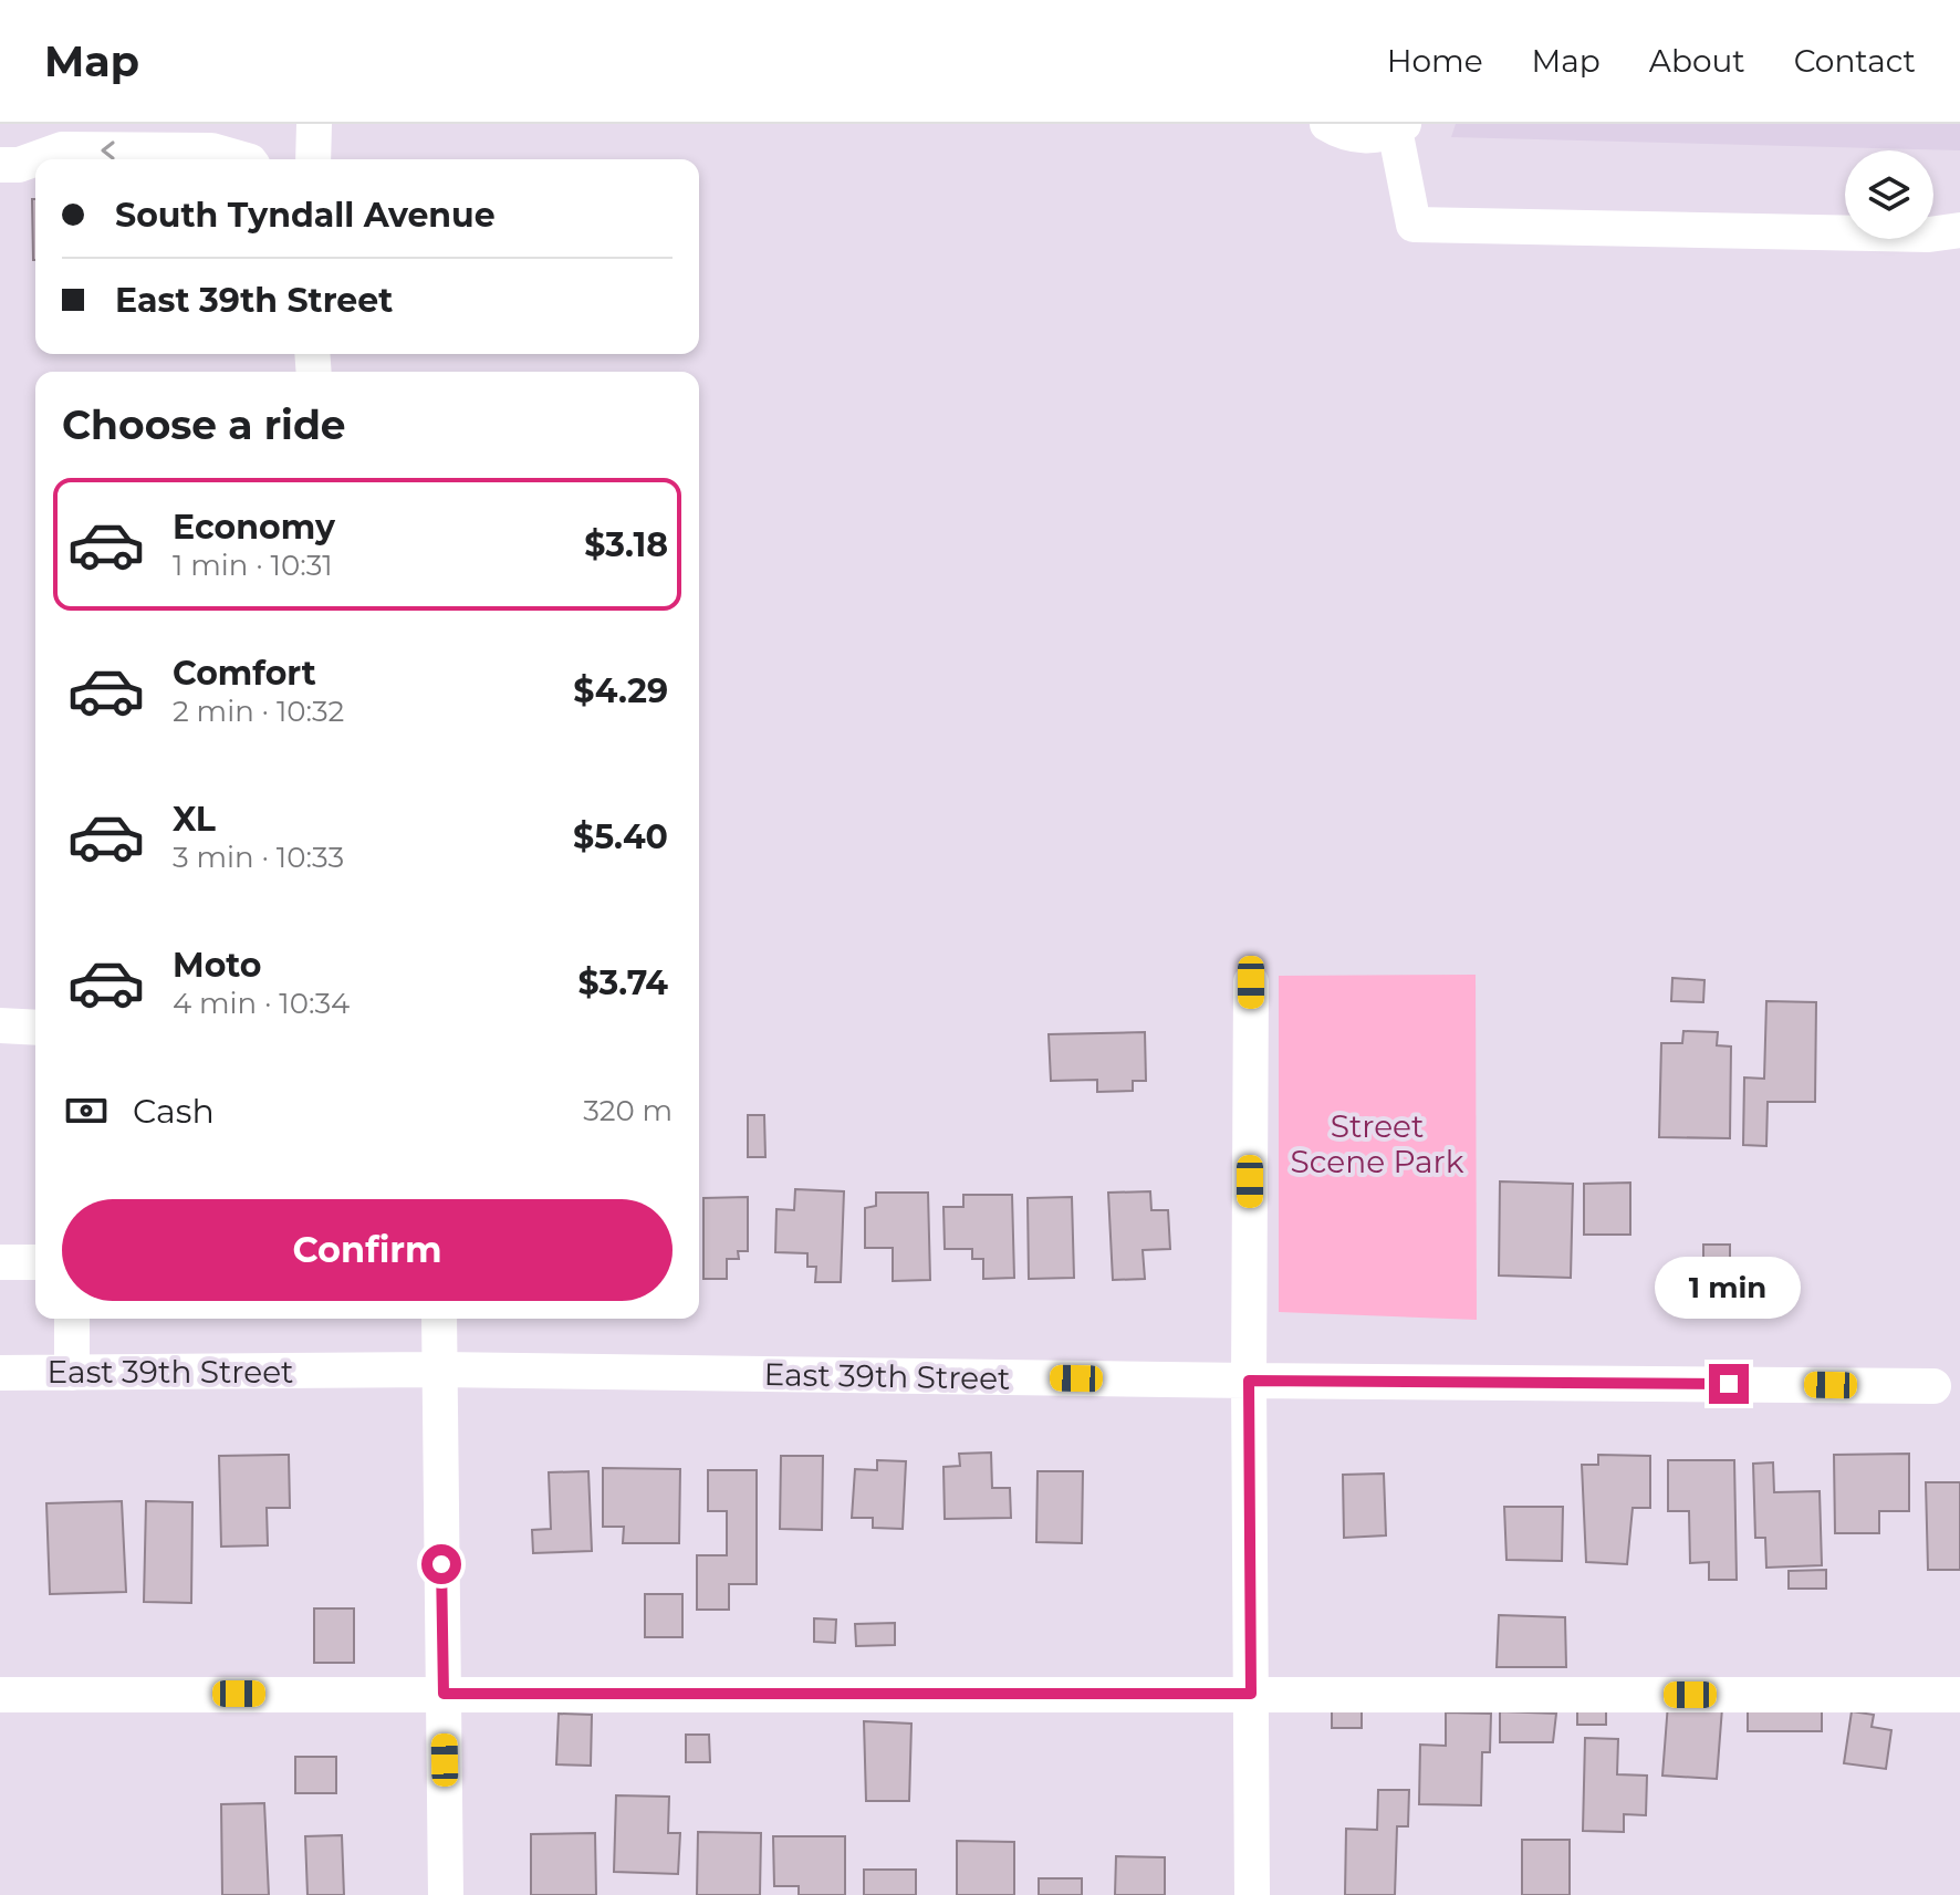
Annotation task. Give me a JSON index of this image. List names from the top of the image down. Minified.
{"streets":{"street":["East 39th Street"]},"parks":["Street Scene Park"],"page":{"header":"Map","nav":["Home","Map","About","Contact"],"banner":["South Tyndall Avenue","East 39th Street"],"heading":"Choose a ride","list":[{"name":"Economy","note":"1 min · 10:31","value":"$3.18"},{"name":"Comfort","note":"2 min · 10:32","value":"$4.29"},{"name":"XL","note":"3 min · 10:33","value":"$5.40"},{"name":"Moto","note":"4 min · 10:34","value":"$3.74"}],"pay":["Cash","320 m"],"buttons":"Confirm","bubble":"1 min"}}
